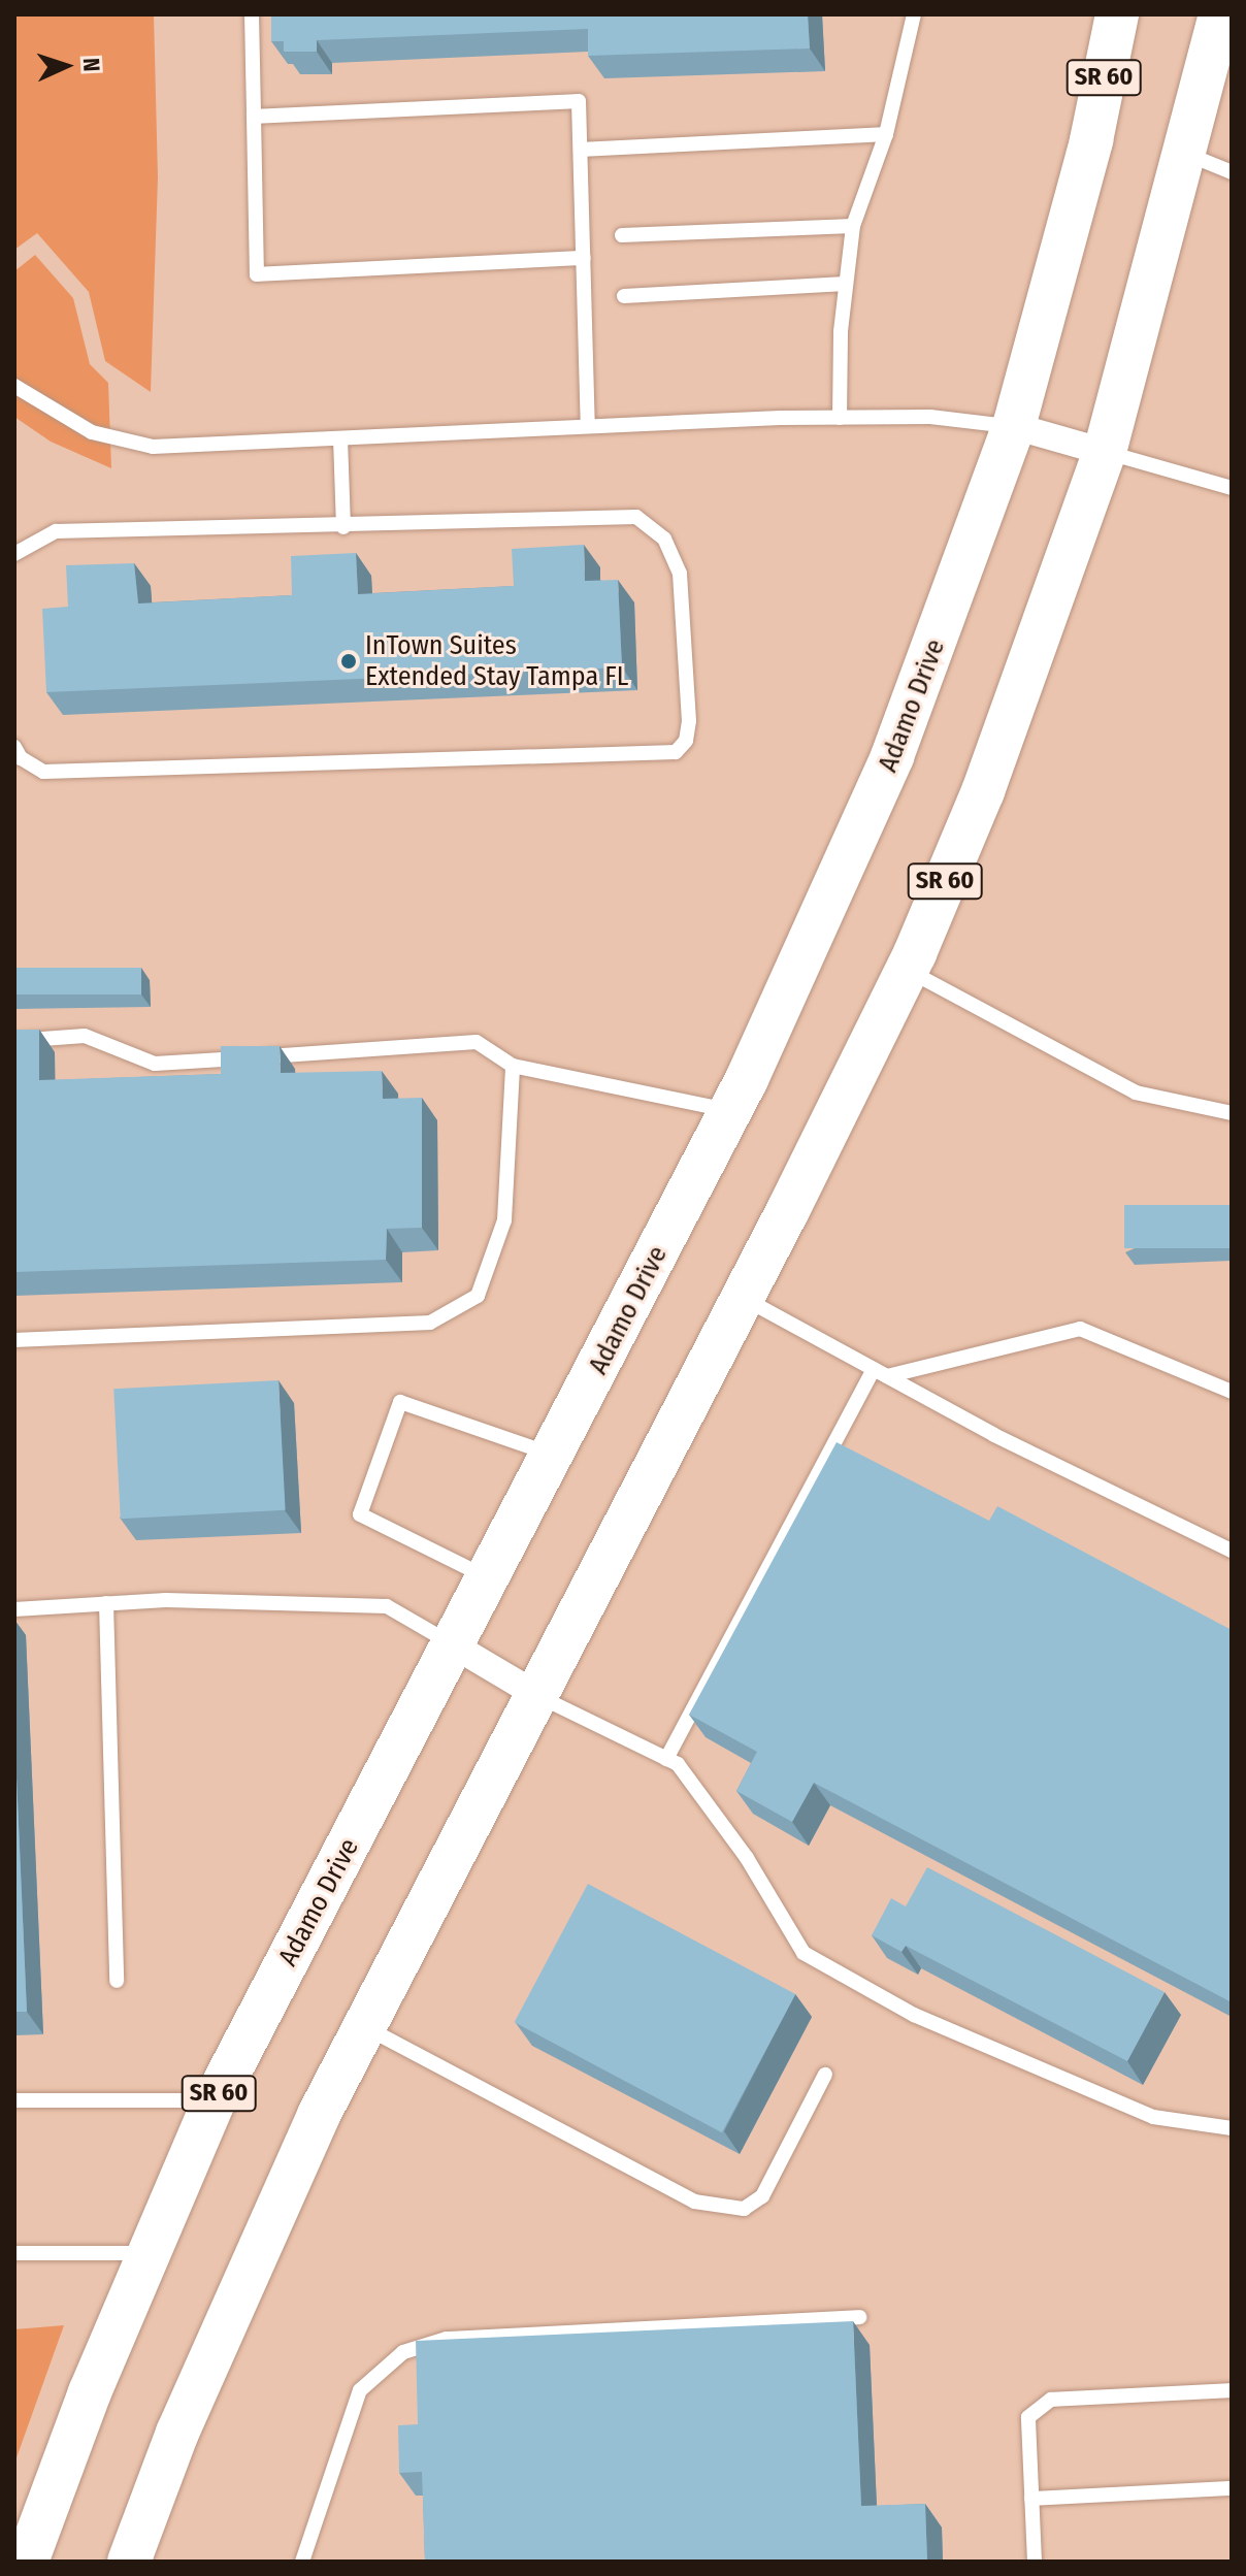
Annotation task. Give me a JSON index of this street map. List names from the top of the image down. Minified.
{"streets":{"main road":["SR 60","Adamo Drive"]},"places":["InTown Suites Extended Stay Tampa FL"],"north":"right"}
